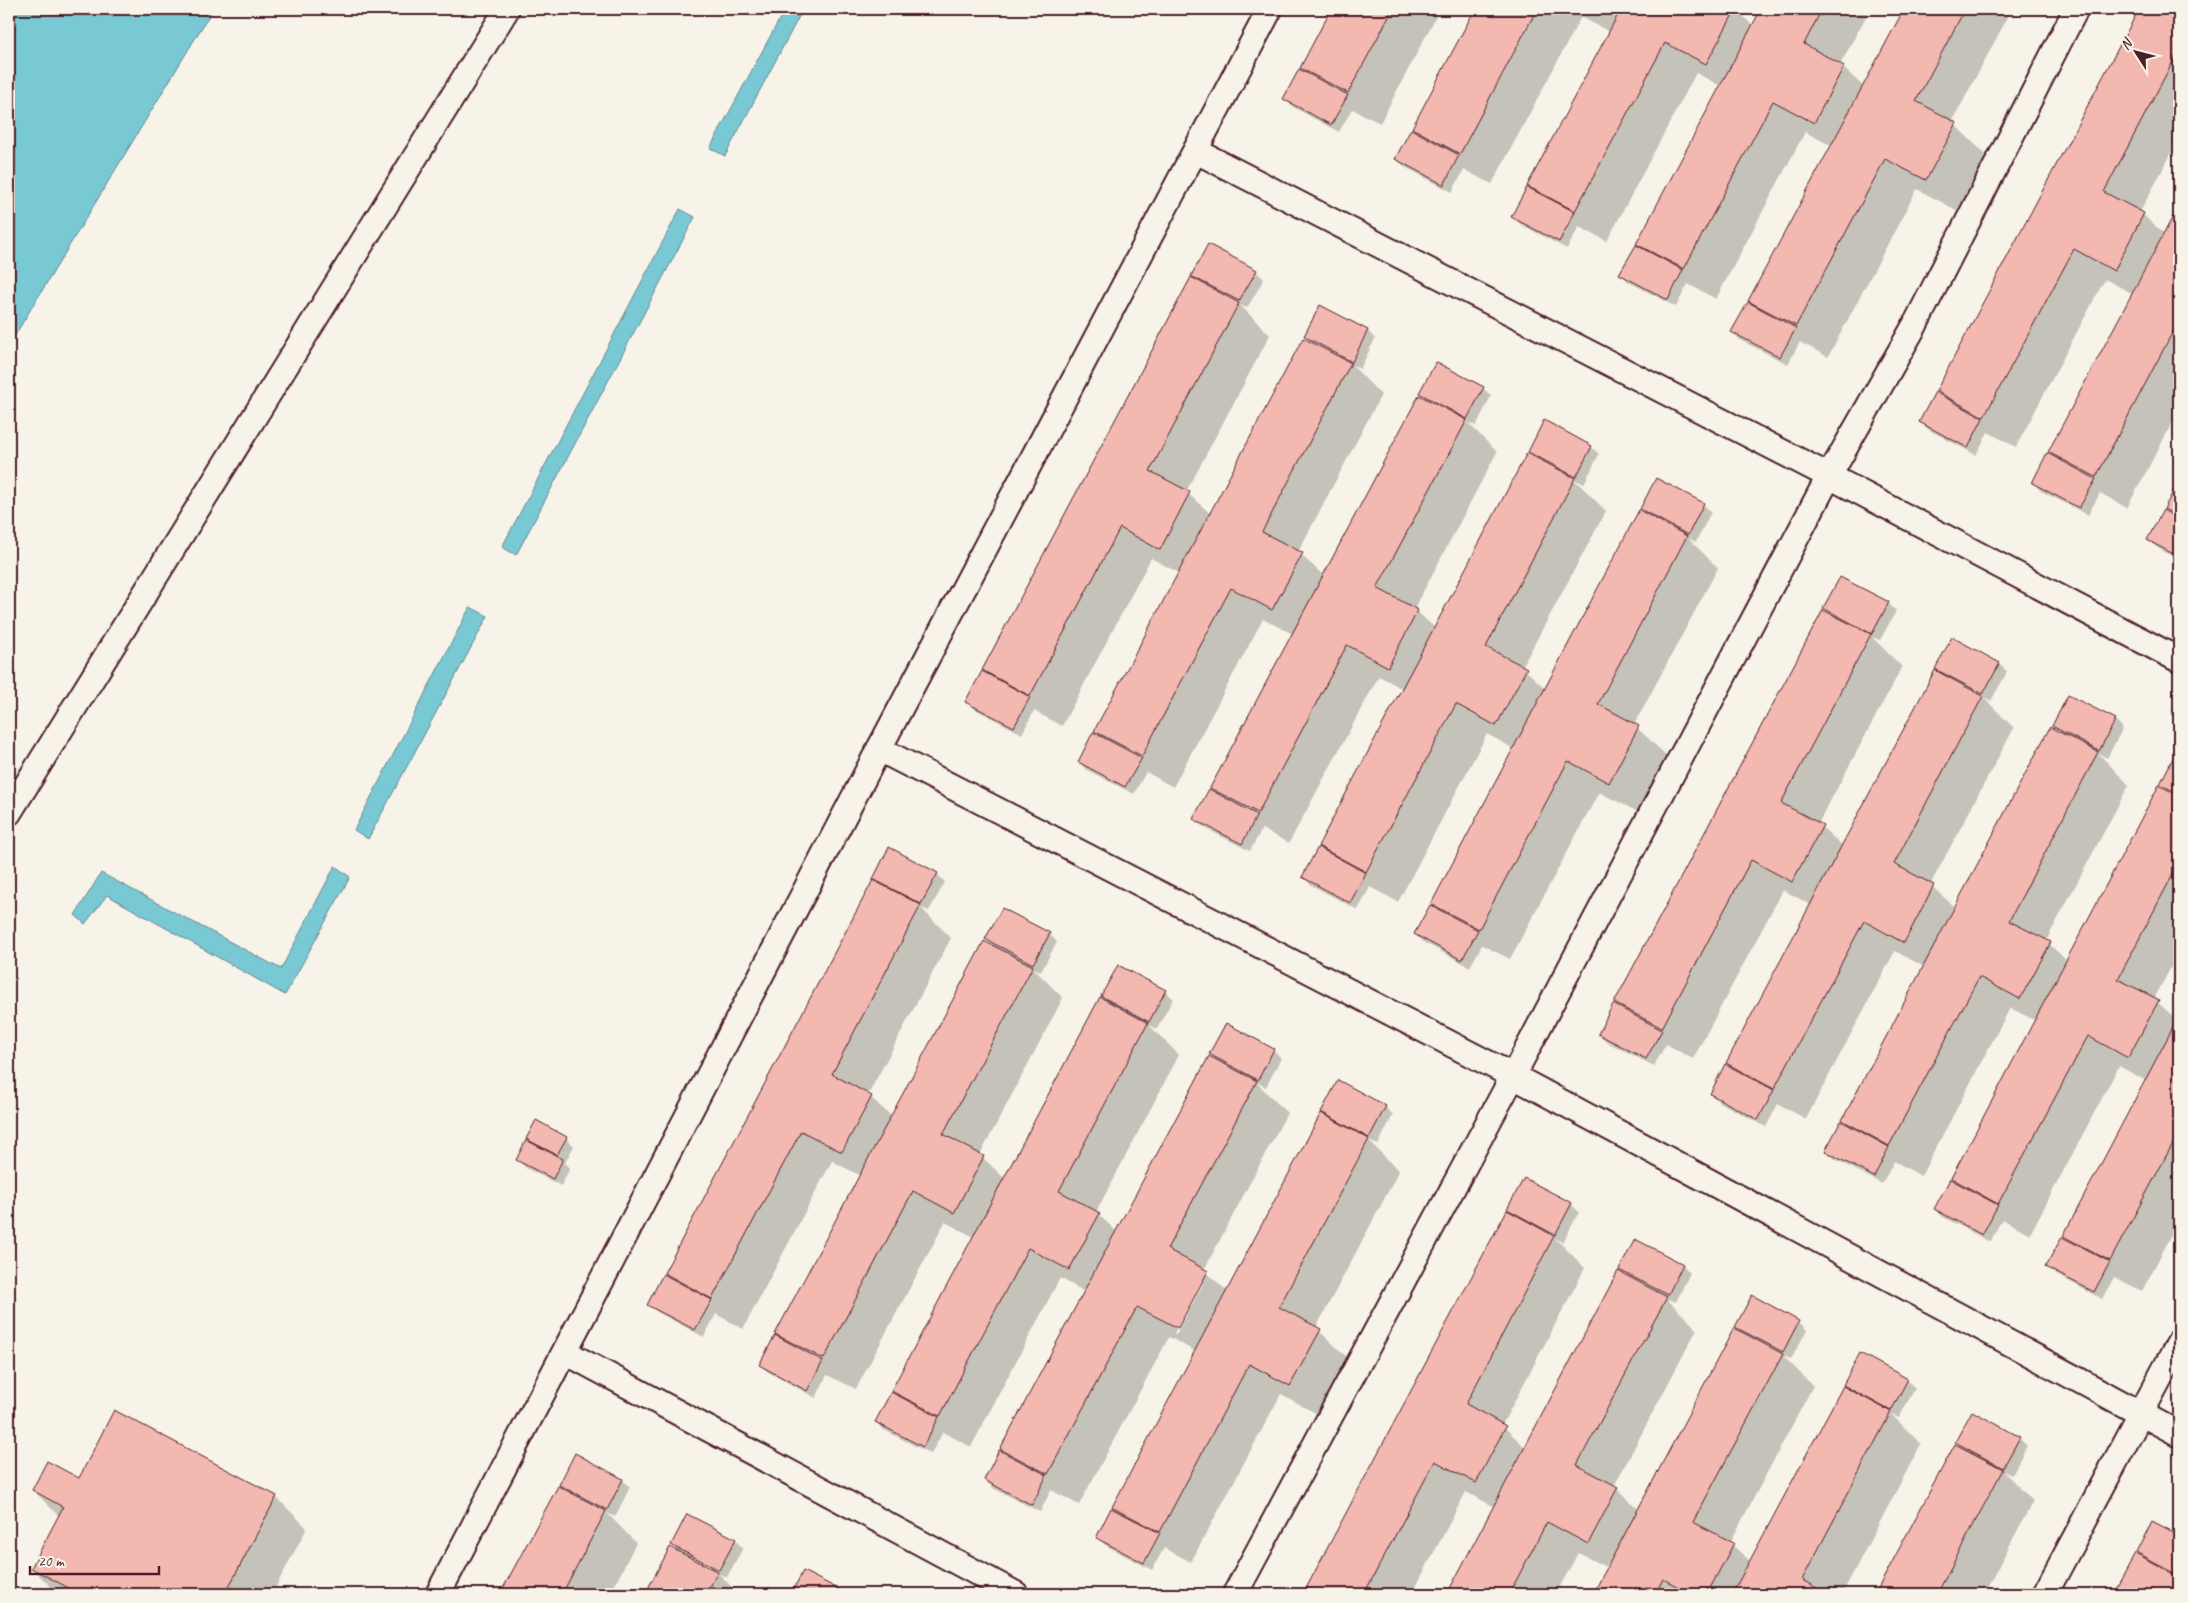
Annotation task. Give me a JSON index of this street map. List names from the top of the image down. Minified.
{"scale_bar":"20 m","north":"top left"}
